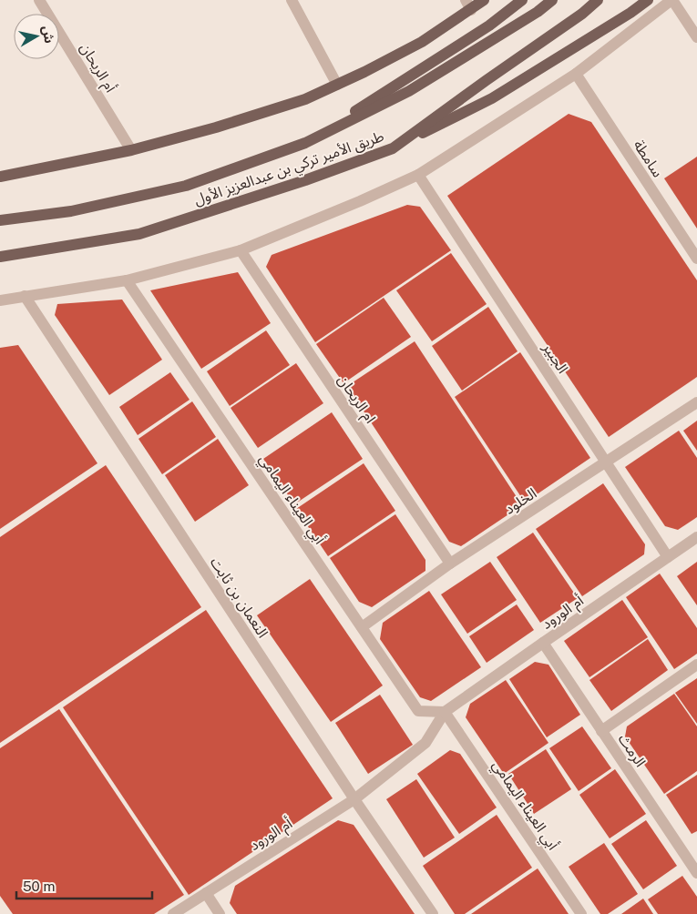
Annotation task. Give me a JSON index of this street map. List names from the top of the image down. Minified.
{"streets":{"main road":["طريق الأمير تركي بن عبدالعزيز الأول"],"street":["أم الريحان","سامطة","الجبير","ام الريحان","أبي العيناء اليمامي","الخلود","النعمان بن ثابت","أم الورود","الرمث"]},"crossings":[["الجبير","الخلود"],["الجبير","أم الورود"],["ام الريحان","الخلود"],["أبي العيناء اليمامي","الخلود"],["أبي العيناء اليمامي","أم الورود"],["النعمان بن ثابت","أم الورود"],["أم الورود","الرمث"]],"scale_bar":"50 m","north":"right"}
